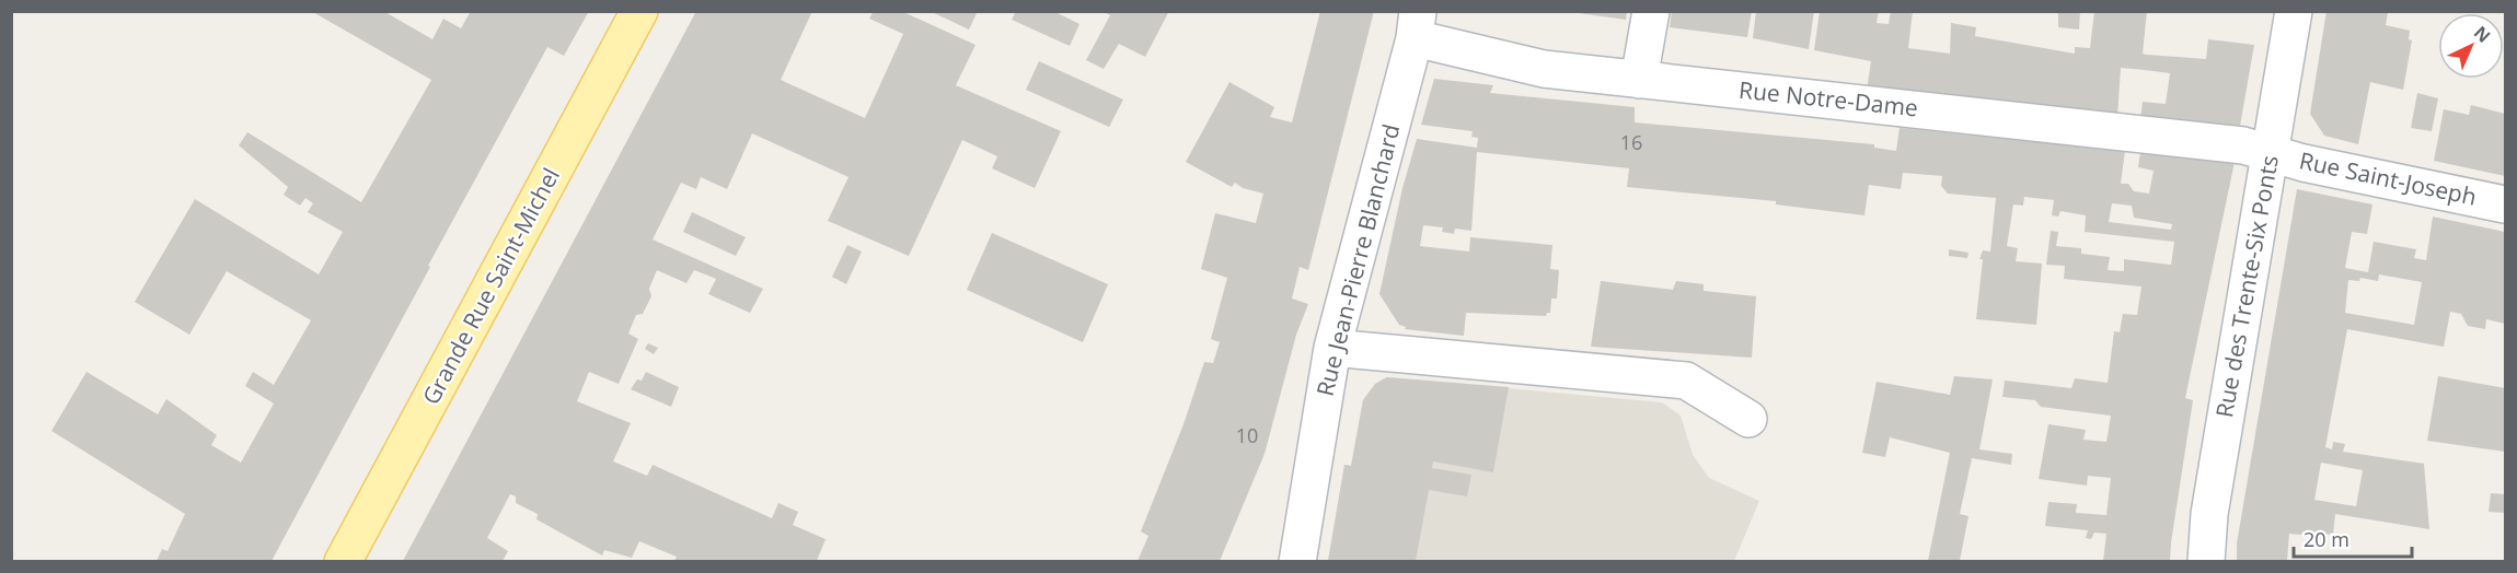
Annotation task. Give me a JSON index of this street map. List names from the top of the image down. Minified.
{"streets":{"main road":["Grande Rue Saint-Michel"],"street":["Rue Notre-Dame","Rue Saint-Joseph","Rue Jean-Pierre Blanchard","Rue des Trente-Six Ponts"]},"crossings":[["Rue Notre-Dame","Rue Saint-Joseph"],["Rue Notre-Dame","Rue Jean-Pierre Blanchard"],["Rue Notre-Dame","Rue des Trente-Six Ponts"],["Rue Saint-Joseph","Rue des Trente-Six Ponts"]],"house_numbers":["16","10"],"scale_bar":"20 m","north":"top right"}
